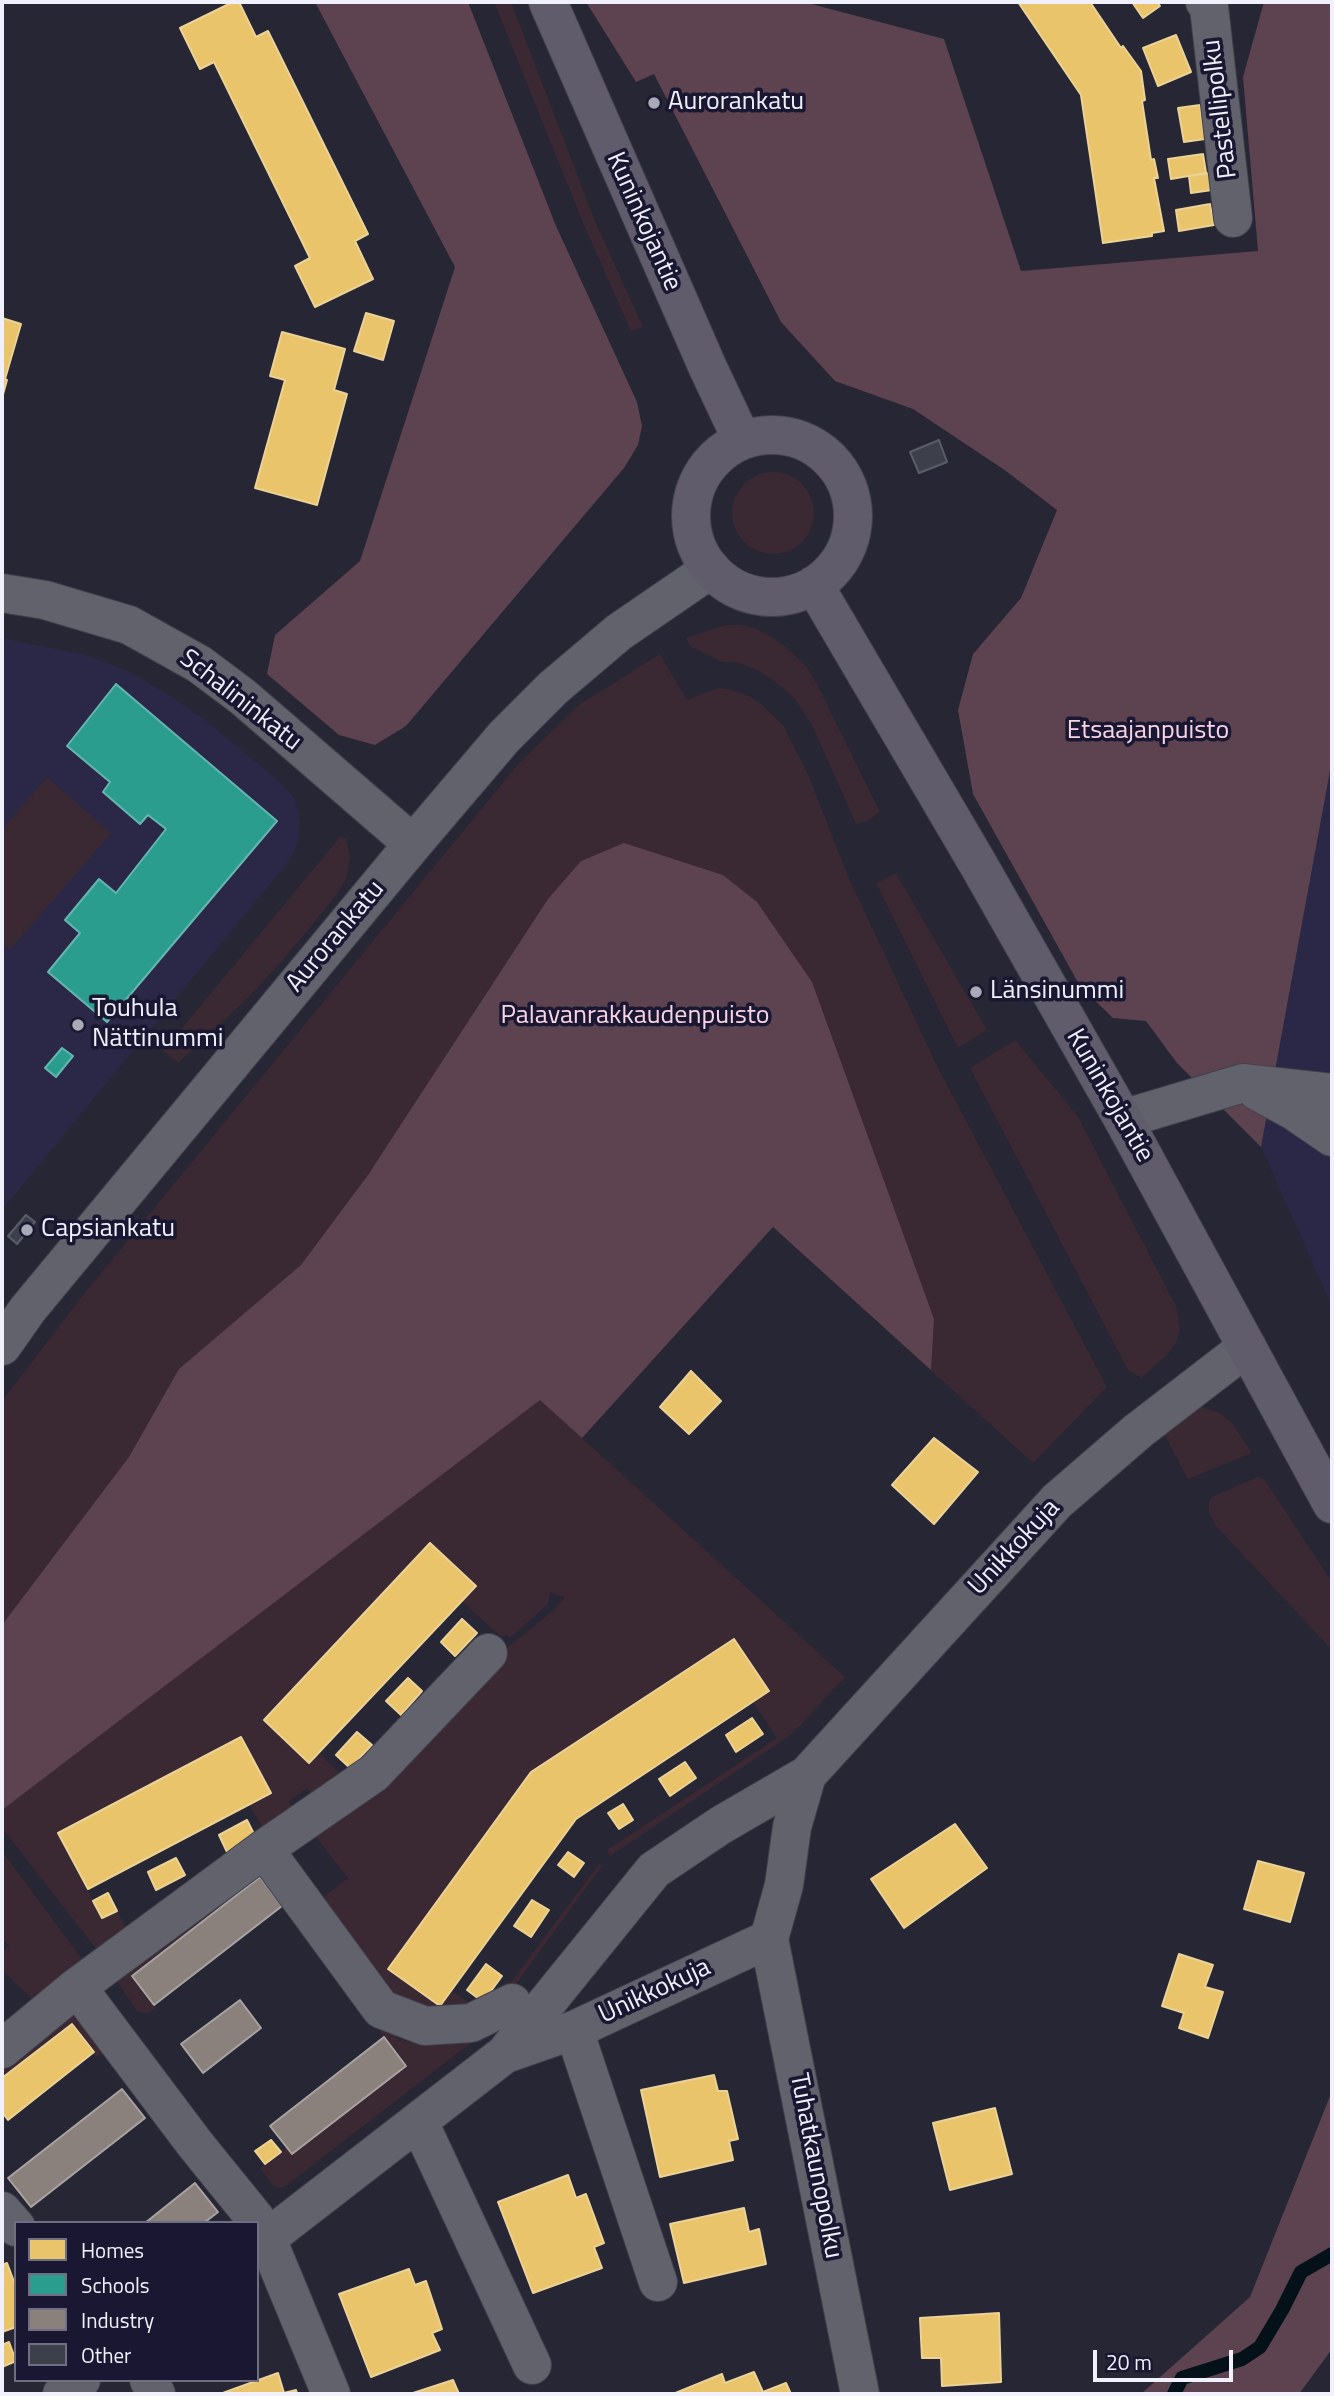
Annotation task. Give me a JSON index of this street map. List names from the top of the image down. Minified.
{"streets":{"main road":["Kuninkojantie"],"street":["Pastellipolku","Schalininkatu","Aurorankatu","Unikkokuja","Tuhatkaunopolku"]},"crossings":[["Kuninkojantie","Aurorankatu"],["Kuninkojantie","Unikkokuja"],["Schalininkatu","Aurorankatu"],["Unikkokuja","Tuhatkaunopolku"]],"parks":["Etsaajanpuisto","Palavanrakkaudenpuisto"],"places":["Aurorankatu","Länsinummi","Touhula Nättinummi","Capsiankatu"],"legend":["Homes","Schools","Industry","Other"],"scale_bar":"20 m"}
